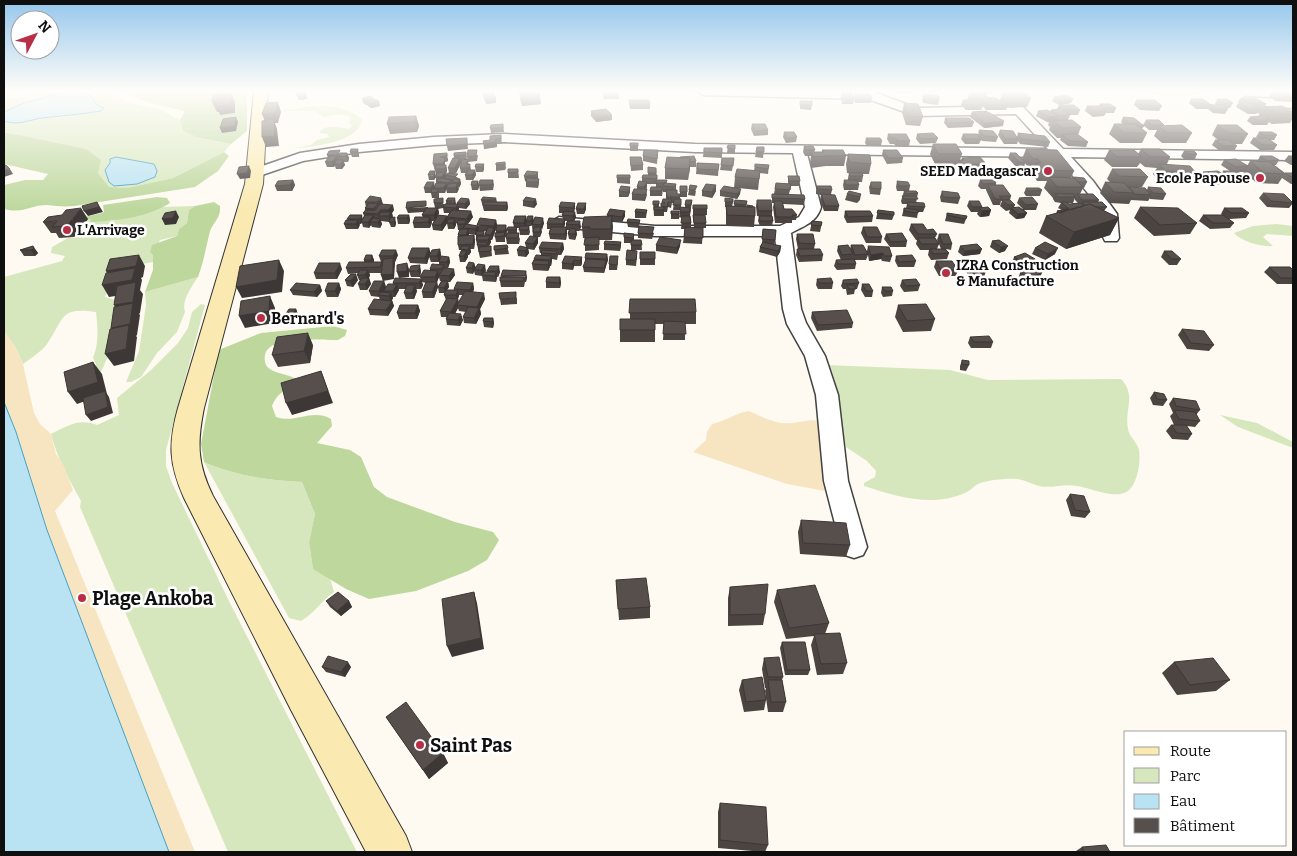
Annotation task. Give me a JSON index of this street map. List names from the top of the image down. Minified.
{"places":["SEED Madagascar","Ecole Papouse","L'Arrivage","IZRA Construction & Manufacture","Bernard's","Plage Ankoba","Saint Pas"],"legend":["Route","Parc","Eau","Bâtiment"],"north":"top right"}
